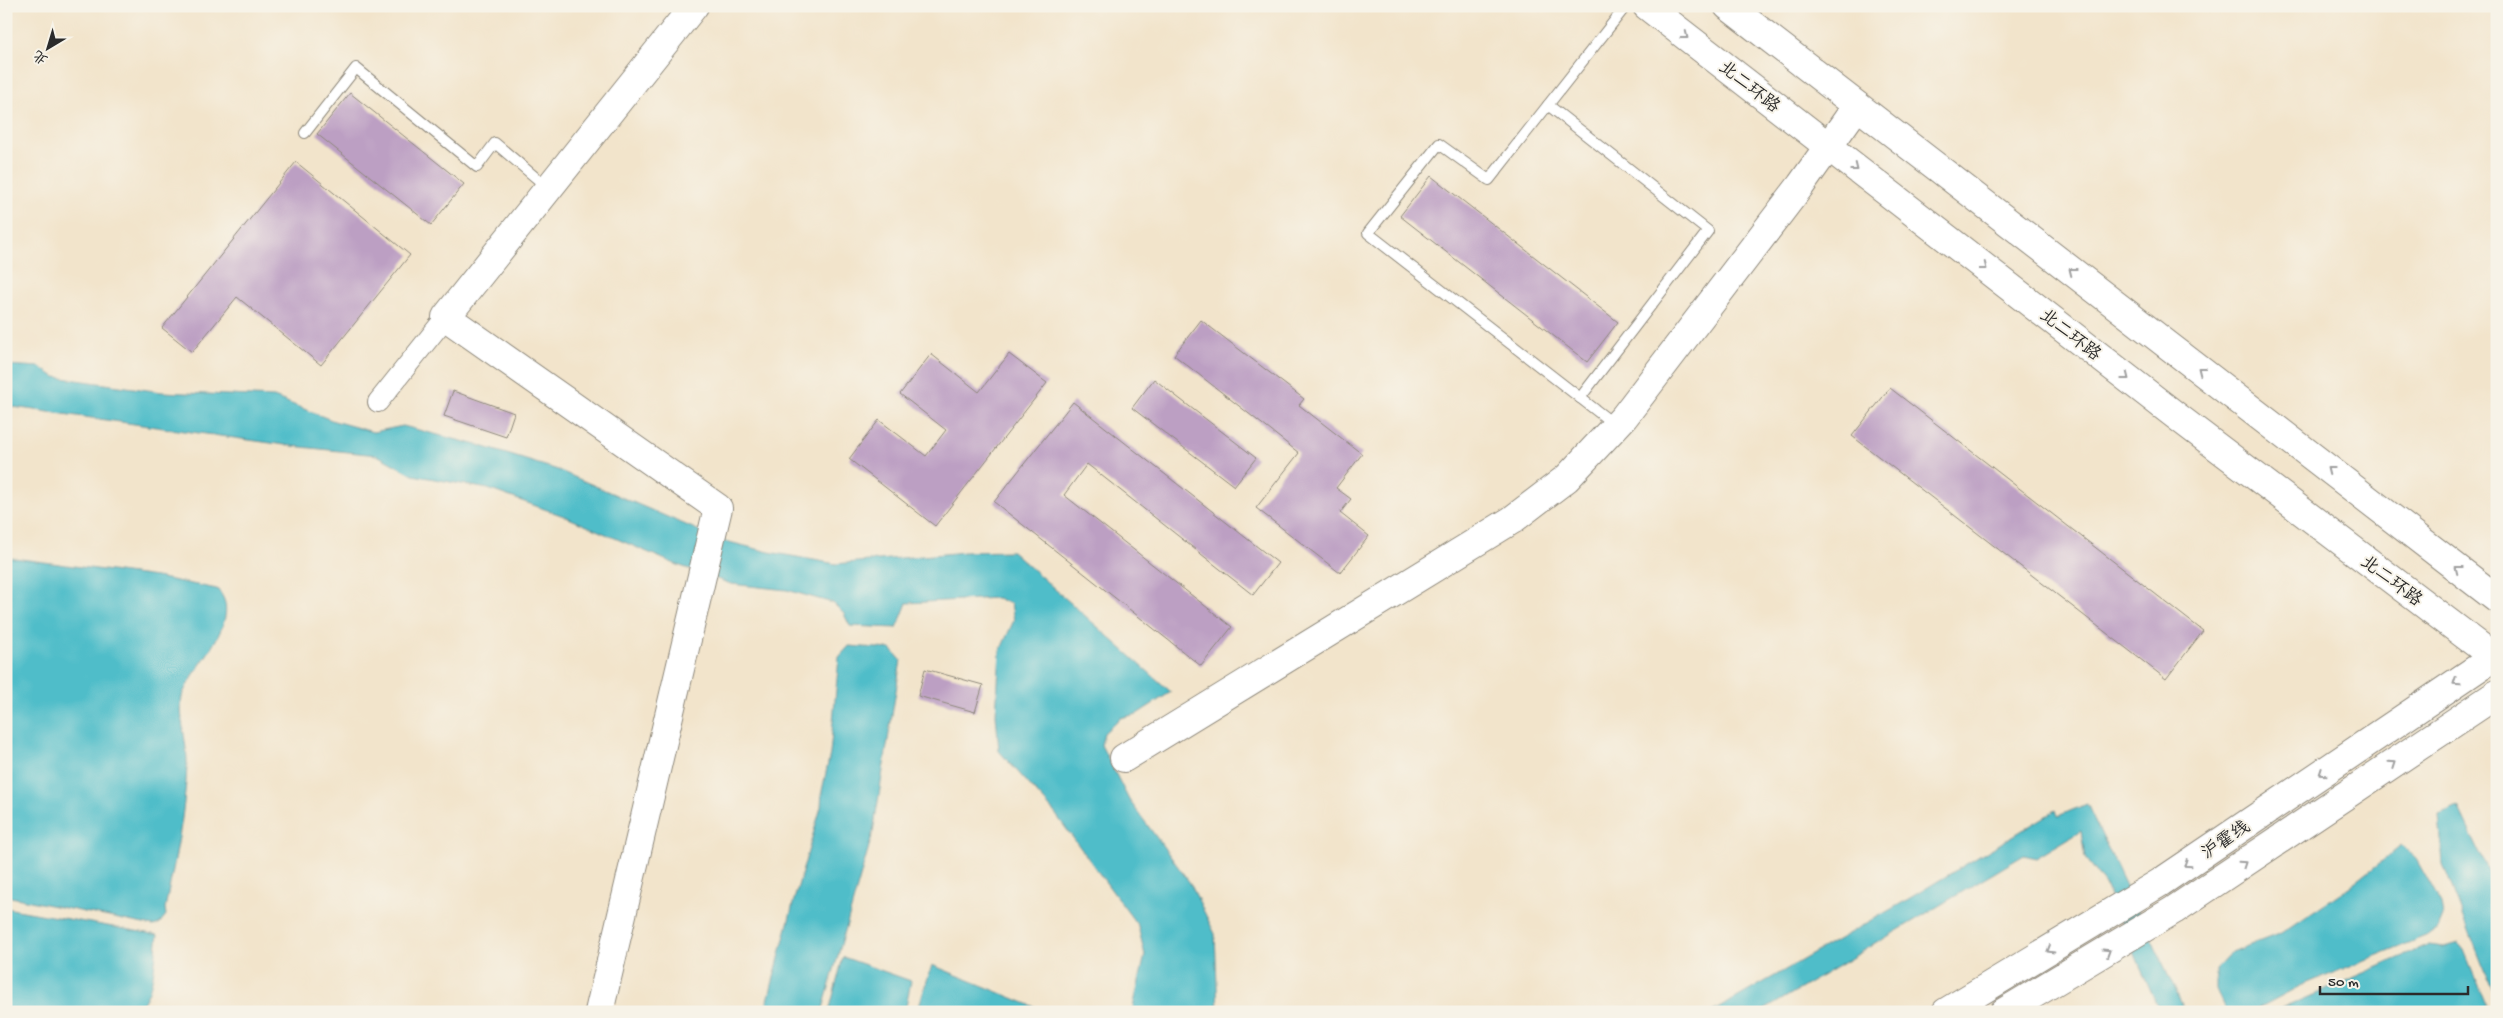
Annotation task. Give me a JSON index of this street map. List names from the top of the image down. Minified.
{"streets":{"main road":["北二环路","沪霍线"]},"crossings":[["北二环路","沪霍线"]],"scale_bar":"50 m","north":"bottom left"}
